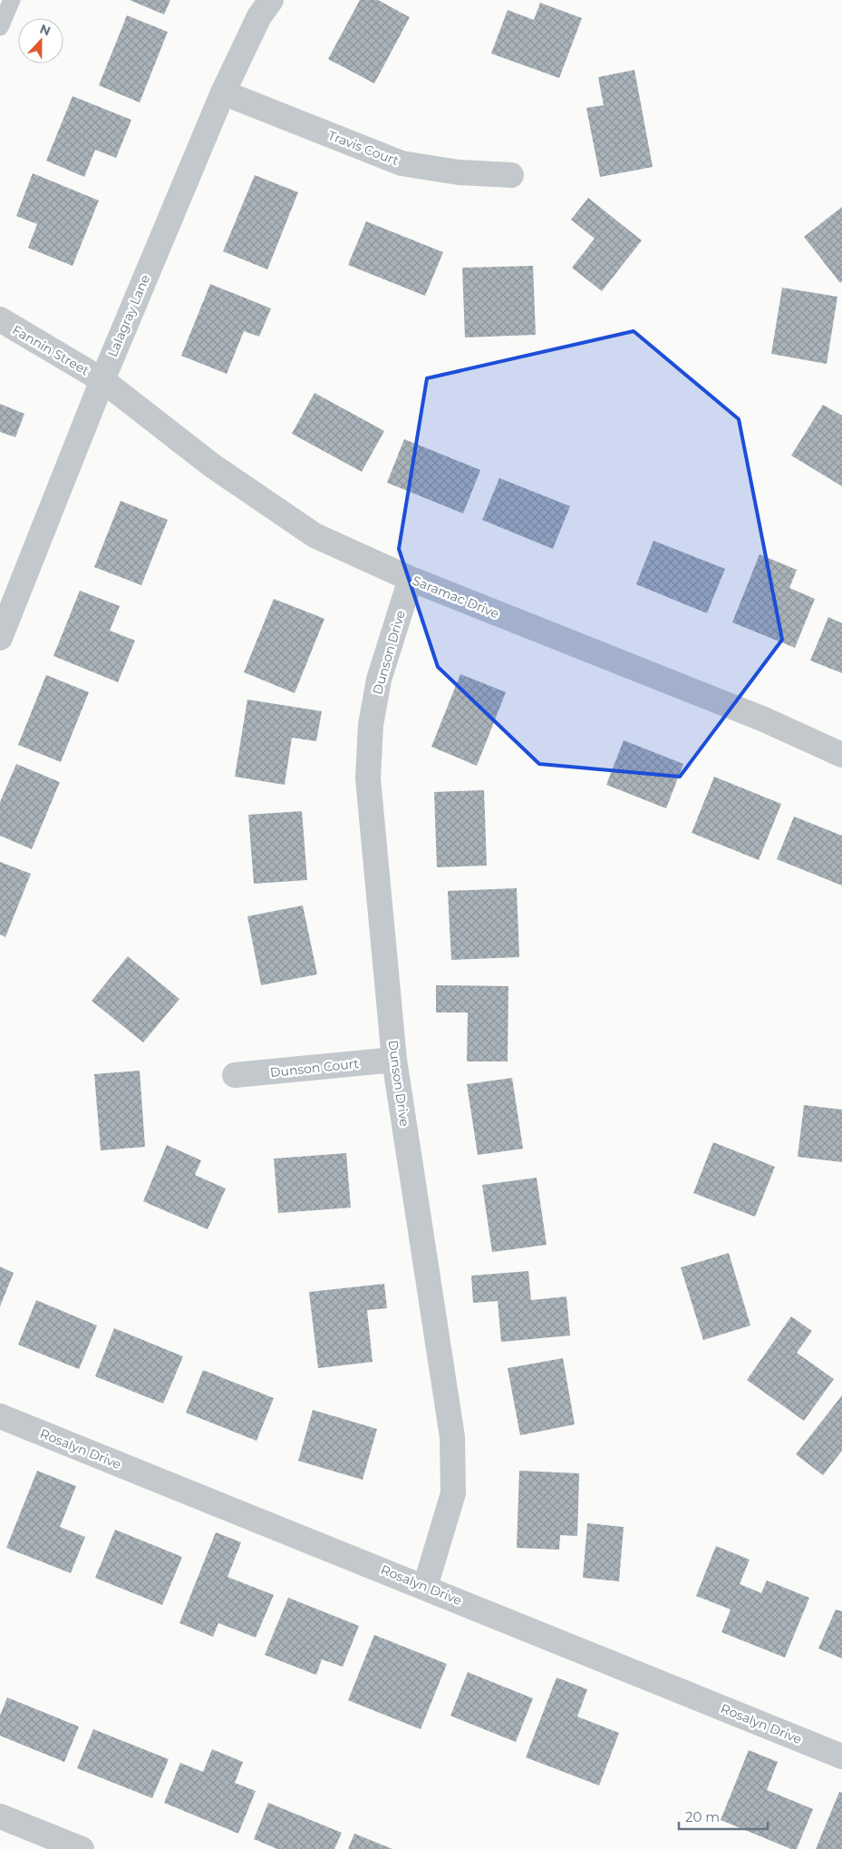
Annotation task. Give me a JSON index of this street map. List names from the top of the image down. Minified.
{"streets":{"street":["Travis Court","Lalagray Lane","Fannin Street","Saramac Drive","Dunson Drive","Dunson Court","Rosalyn Drive"]},"crossings":[["Travis Court","Lalagray Lane"],["Lalagray Lane","Fannin Street"],["Lalagray Lane","Saramac Drive"],["Fannin Street","Saramac Drive"],["Saramac Drive","Dunson Drive"],["Dunson Drive","Dunson Court"],["Dunson Drive","Rosalyn Drive"]],"scale_bar":"20 m","north":"top"}
